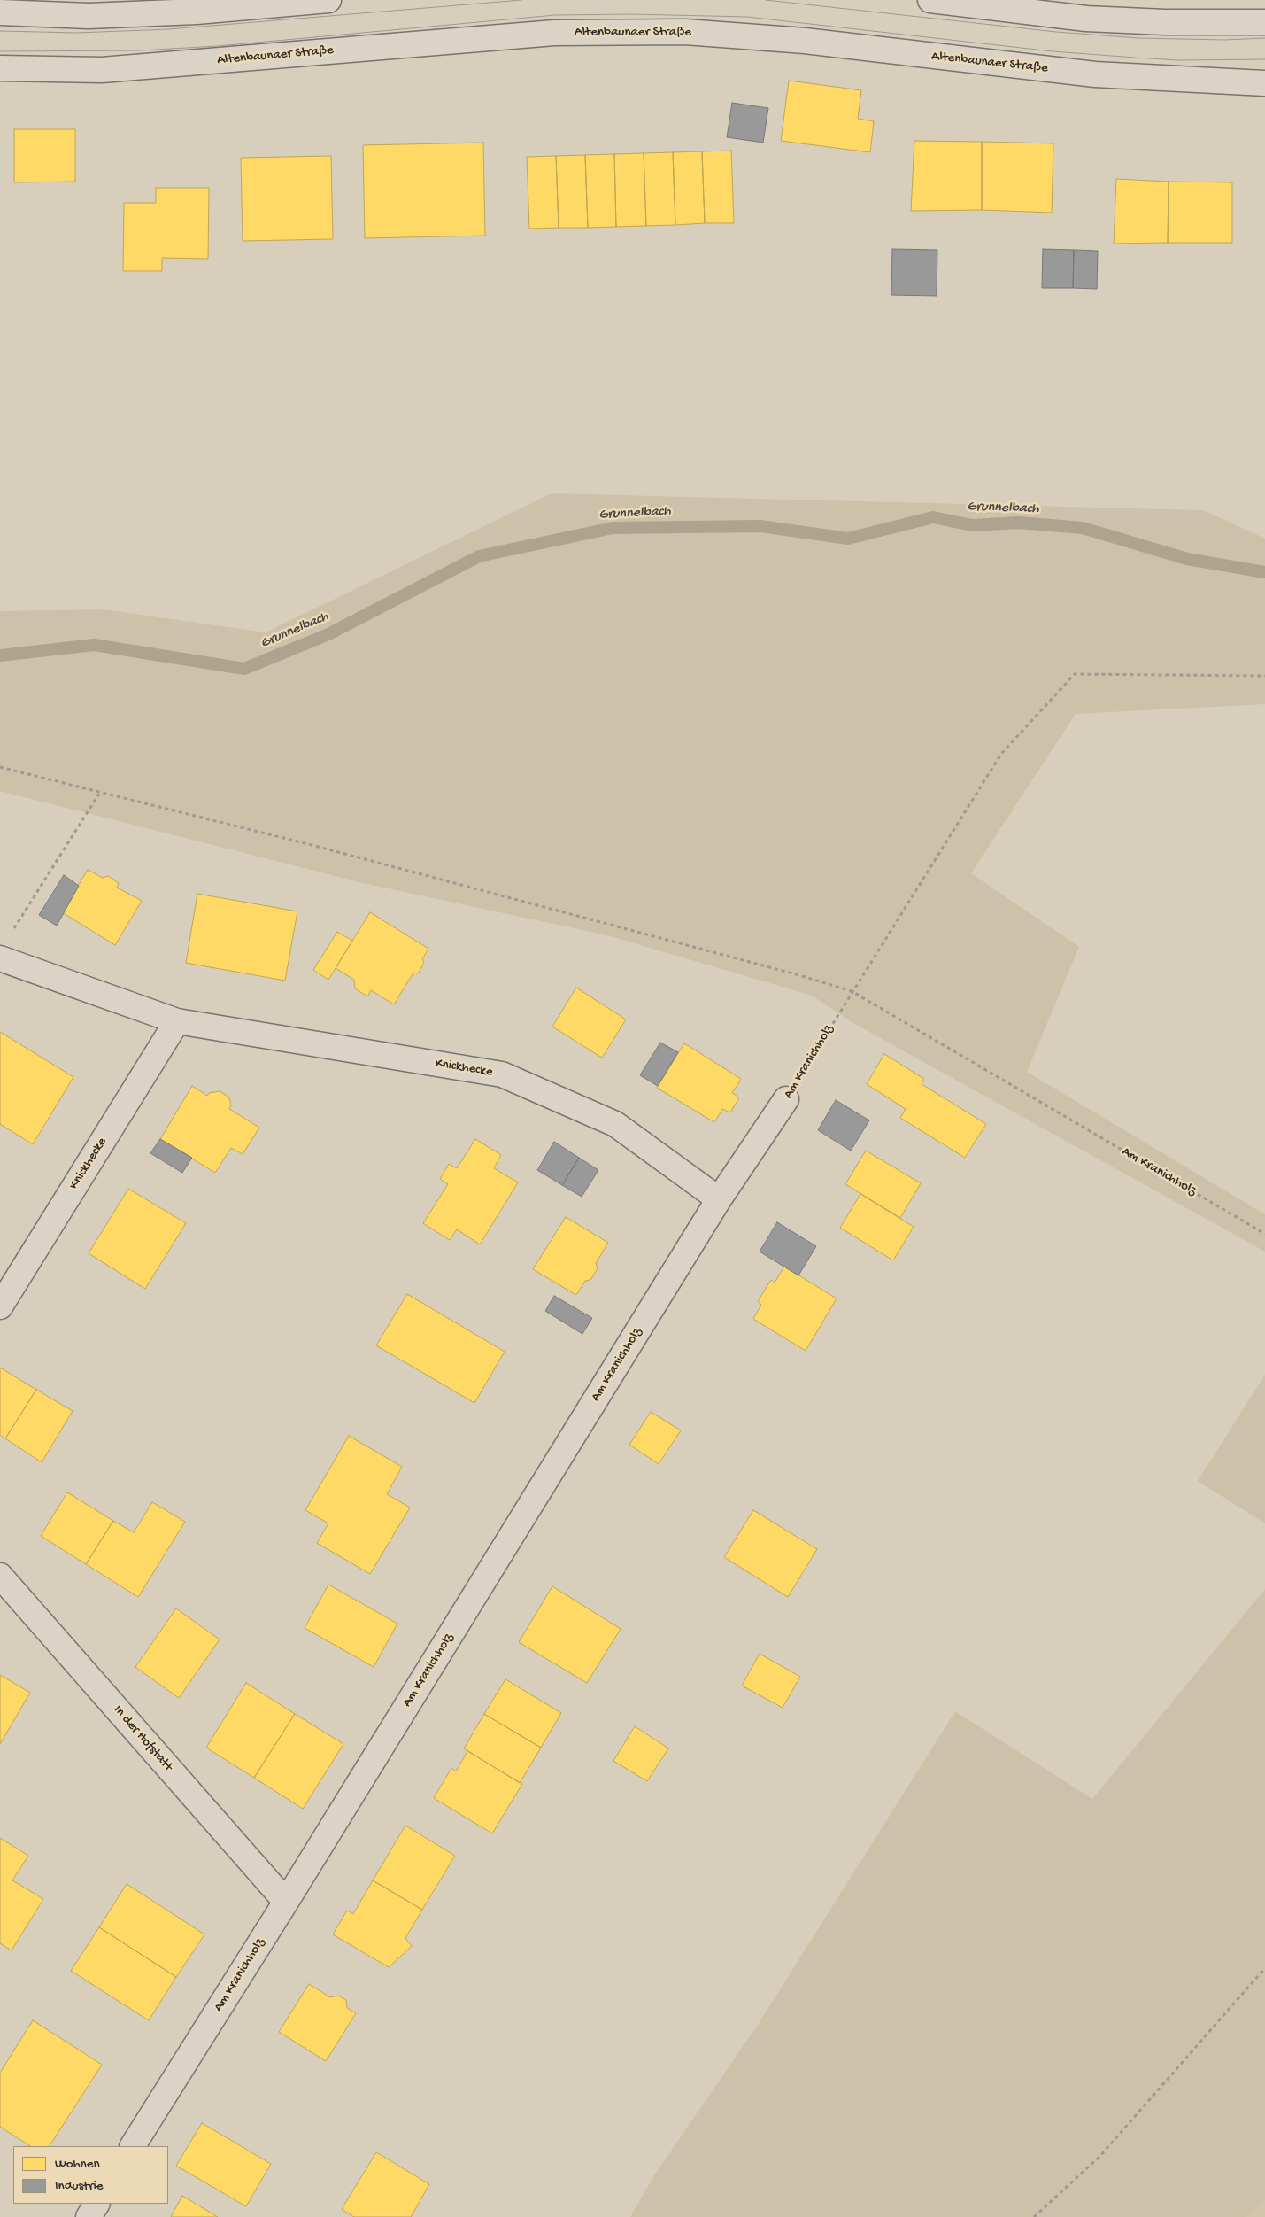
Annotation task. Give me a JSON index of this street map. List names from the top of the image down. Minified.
{"streets":{"street":["Altenbaunaer Straße","Am Kranichholz","Knickhecke","In der Hofstatt"]},"crossings":[["Am Kranichholz","Knickhecke"],["Am Kranichholz","In der Hofstatt"]],"water":["Grunnelbach"],"legend":["Wohnen","Industrie"]}
